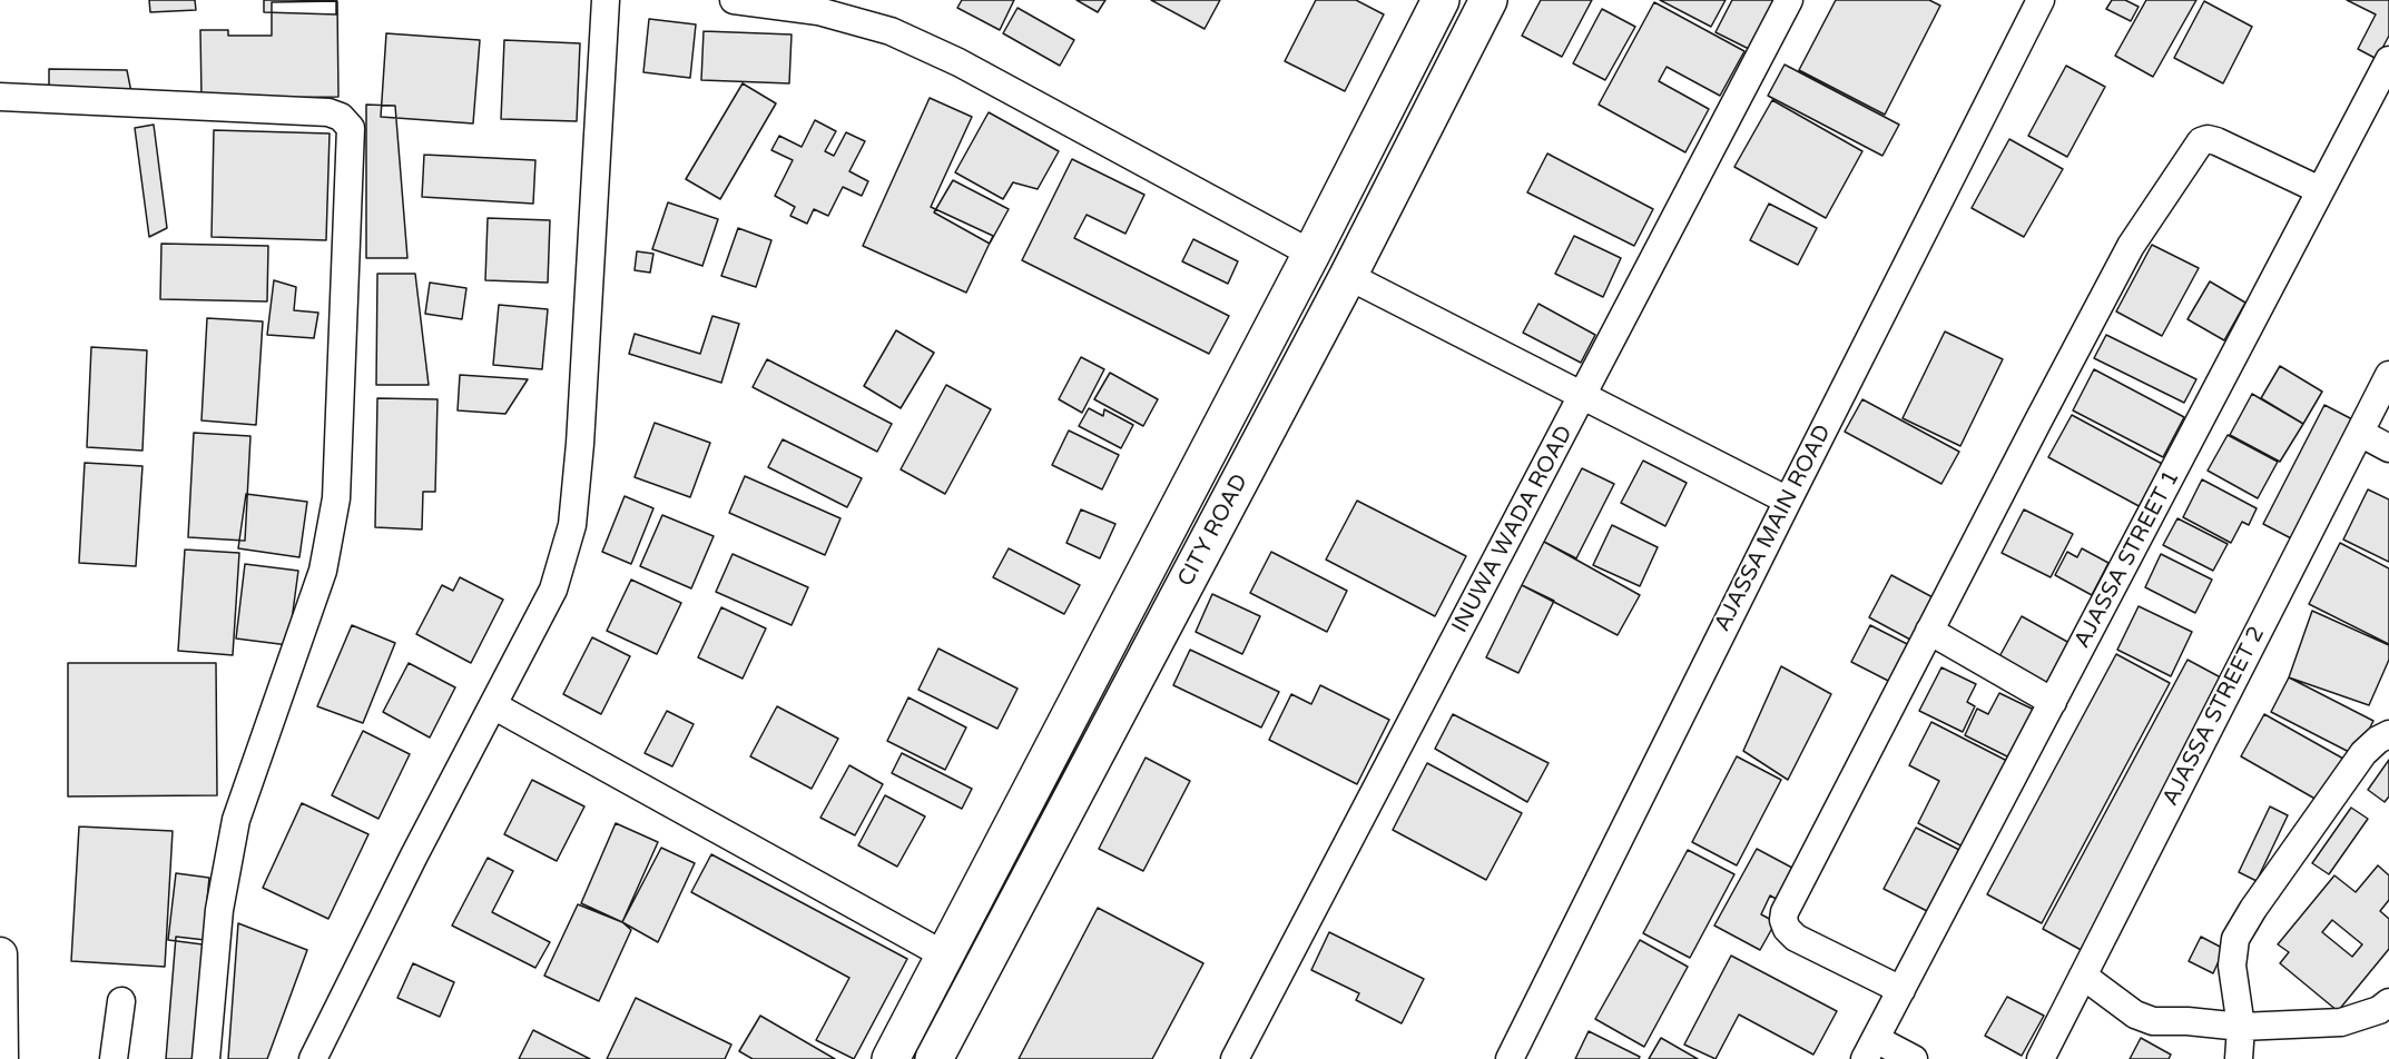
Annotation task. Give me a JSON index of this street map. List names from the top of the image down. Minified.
{"streets":{"highway":["CITY ROAD"],"street":["AJASSA MAIN ROAD","INUWA WADA ROAD","AJASSA STREET 1","AJASSA STREET 2"]}}
